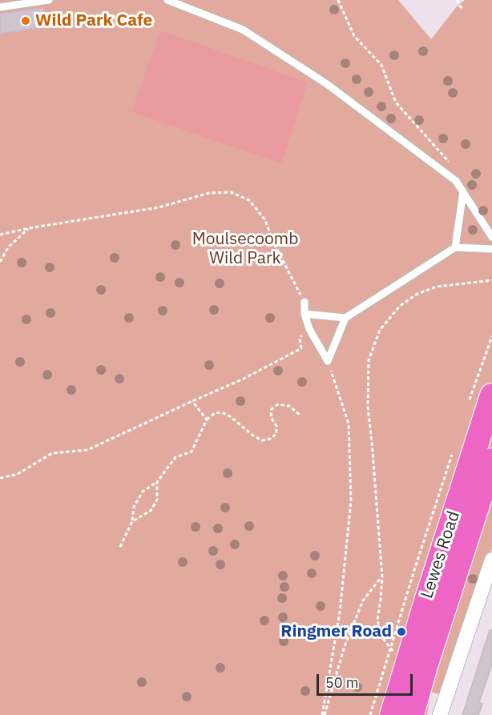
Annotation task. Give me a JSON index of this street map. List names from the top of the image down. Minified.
{"streets":{"main road":["Lewes Road"]},"parks":["Moulsecoomb Wild Park"],"places":["Wild Park Cafe","Ringmer Road"],"scale_bar":"50 m"}
